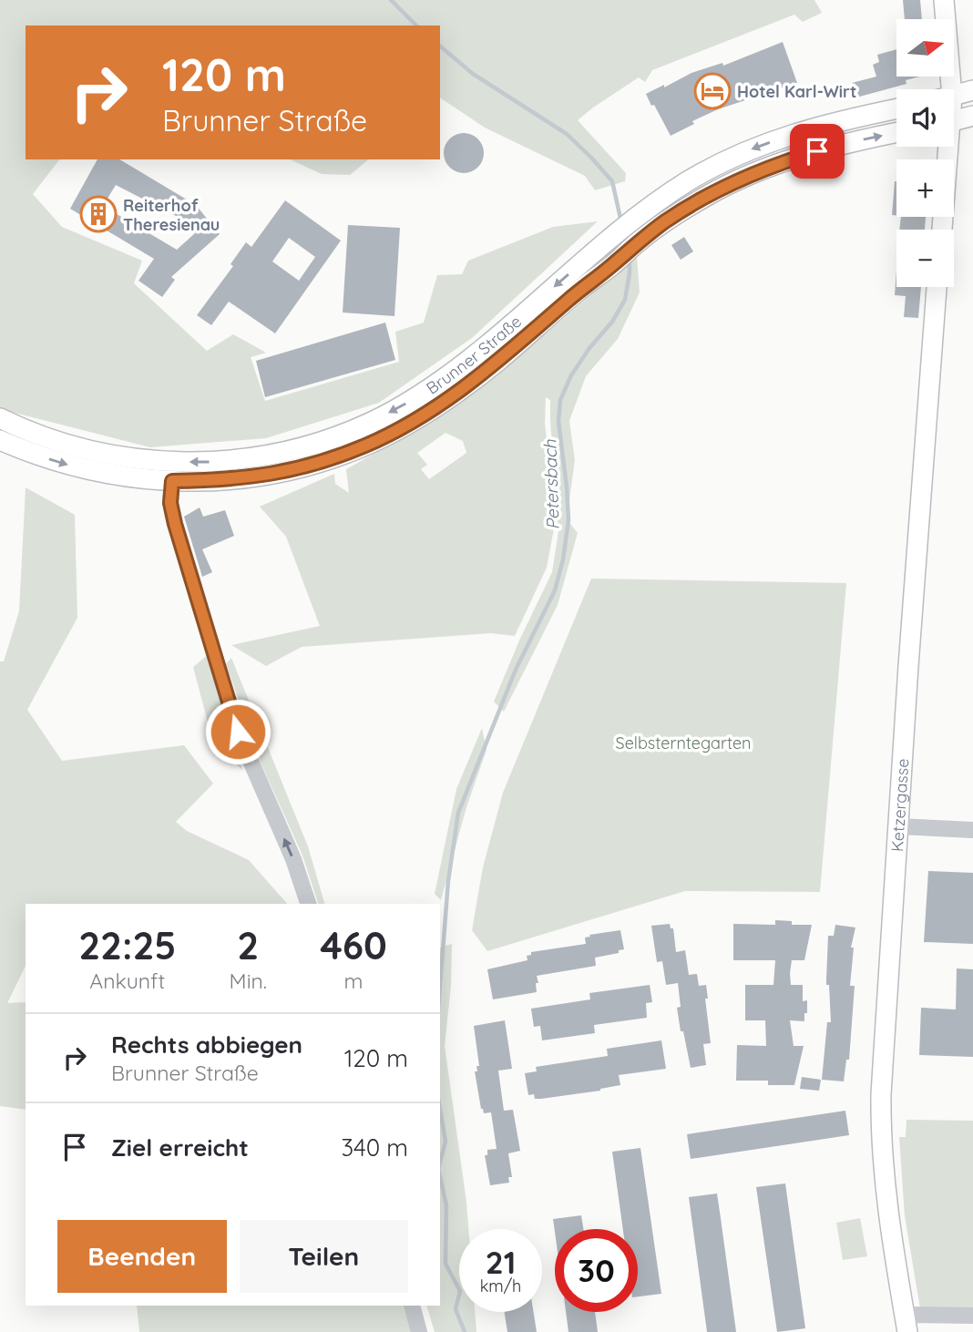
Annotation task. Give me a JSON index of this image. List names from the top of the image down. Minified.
{"streets":{"main road":["Brunner Straße","Ketzergasse"]},"water":["Petersbach"],"parks":["Selbsterntegarten"],"places":{"hotel":["Hotel Karl-Wirt"],"building":["Reiterhof Theresienau"]},"north":"right","page":{"map_buttons":["+","−"],"turn":["120 m","Brunner Straße"],"eta":["22:25","Ankunft","2","Min.","460","m"],"list":[{"name":"Rechts abbiegen","note":"Brunner Straße","value":"120 m"},{"name":"Ziel erreicht","value":"340 m"}],"buttons":["Beenden","Teilen"],"speed":"21 km/h","limit":"30"}}
